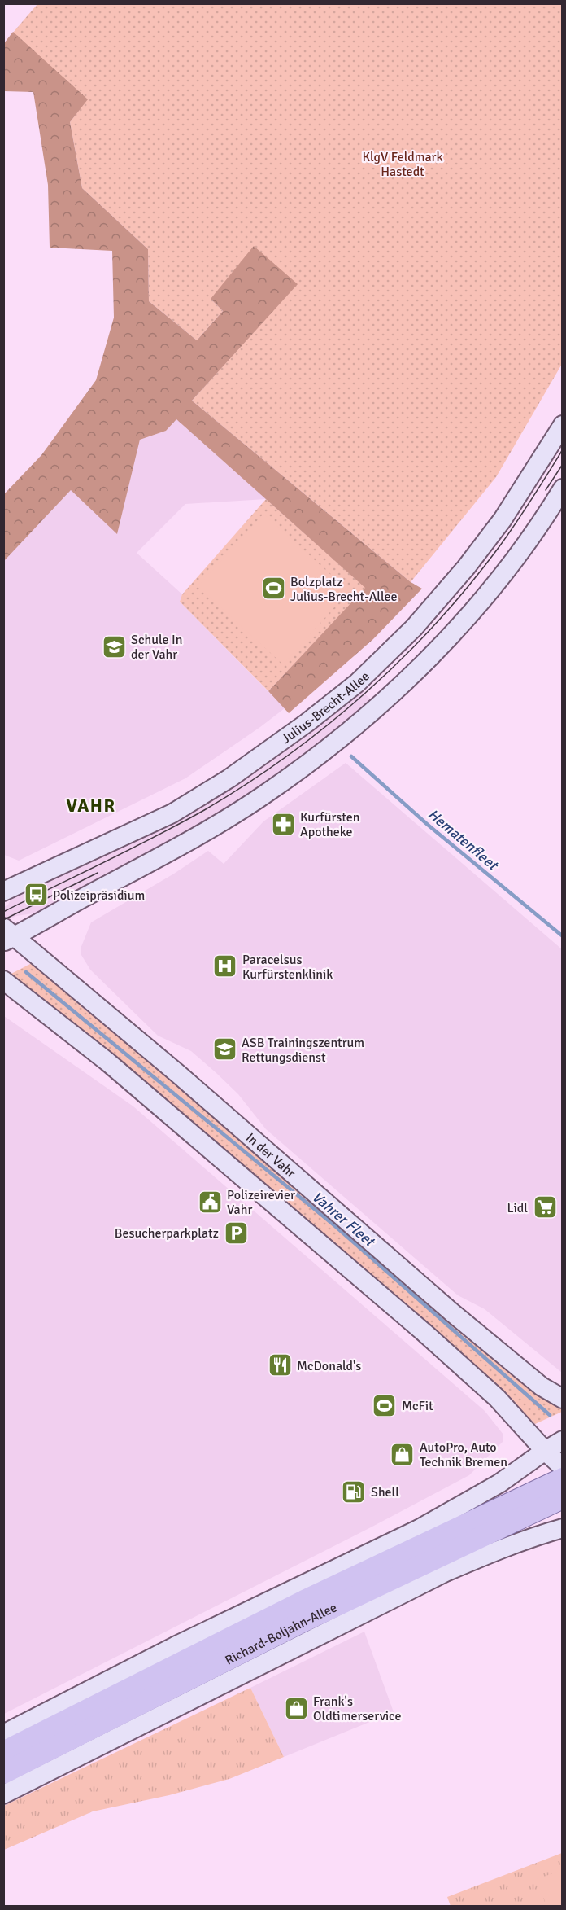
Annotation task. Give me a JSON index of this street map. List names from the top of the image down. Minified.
{"streets":{"main road":["Julius-Brecht-Allee","In der Vahr","Richard-Boljahn-Allee"]},"districts":["VAHR"],"water":["Hematenfleet","Vahrer Fleet"],"parks":["KlgV Feldmark Hastedt"],"places":{"sports":["Bolzplatz Julius-Brecht-Allee","McFit"],"school or university":["Schule In der Vahr","ASB Trainingszentrum Rettungsdienst"],"pharmacy":["Kurfürsten Apotheke"],"bus stop":["Polizeipräsidium"],"hospital":["Paracelsus Kurfürstenklinik"],"public building":["Polizeirevier Vahr"],"supermarket":["Lidl"],"parking":["Besucherparkplatz"],"restaurant":["McDonald's"],"shop":["AutoPro, Auto Technik Bremen","Frank's Oldtimerservice"],"fuel station":["Shell"]}}
